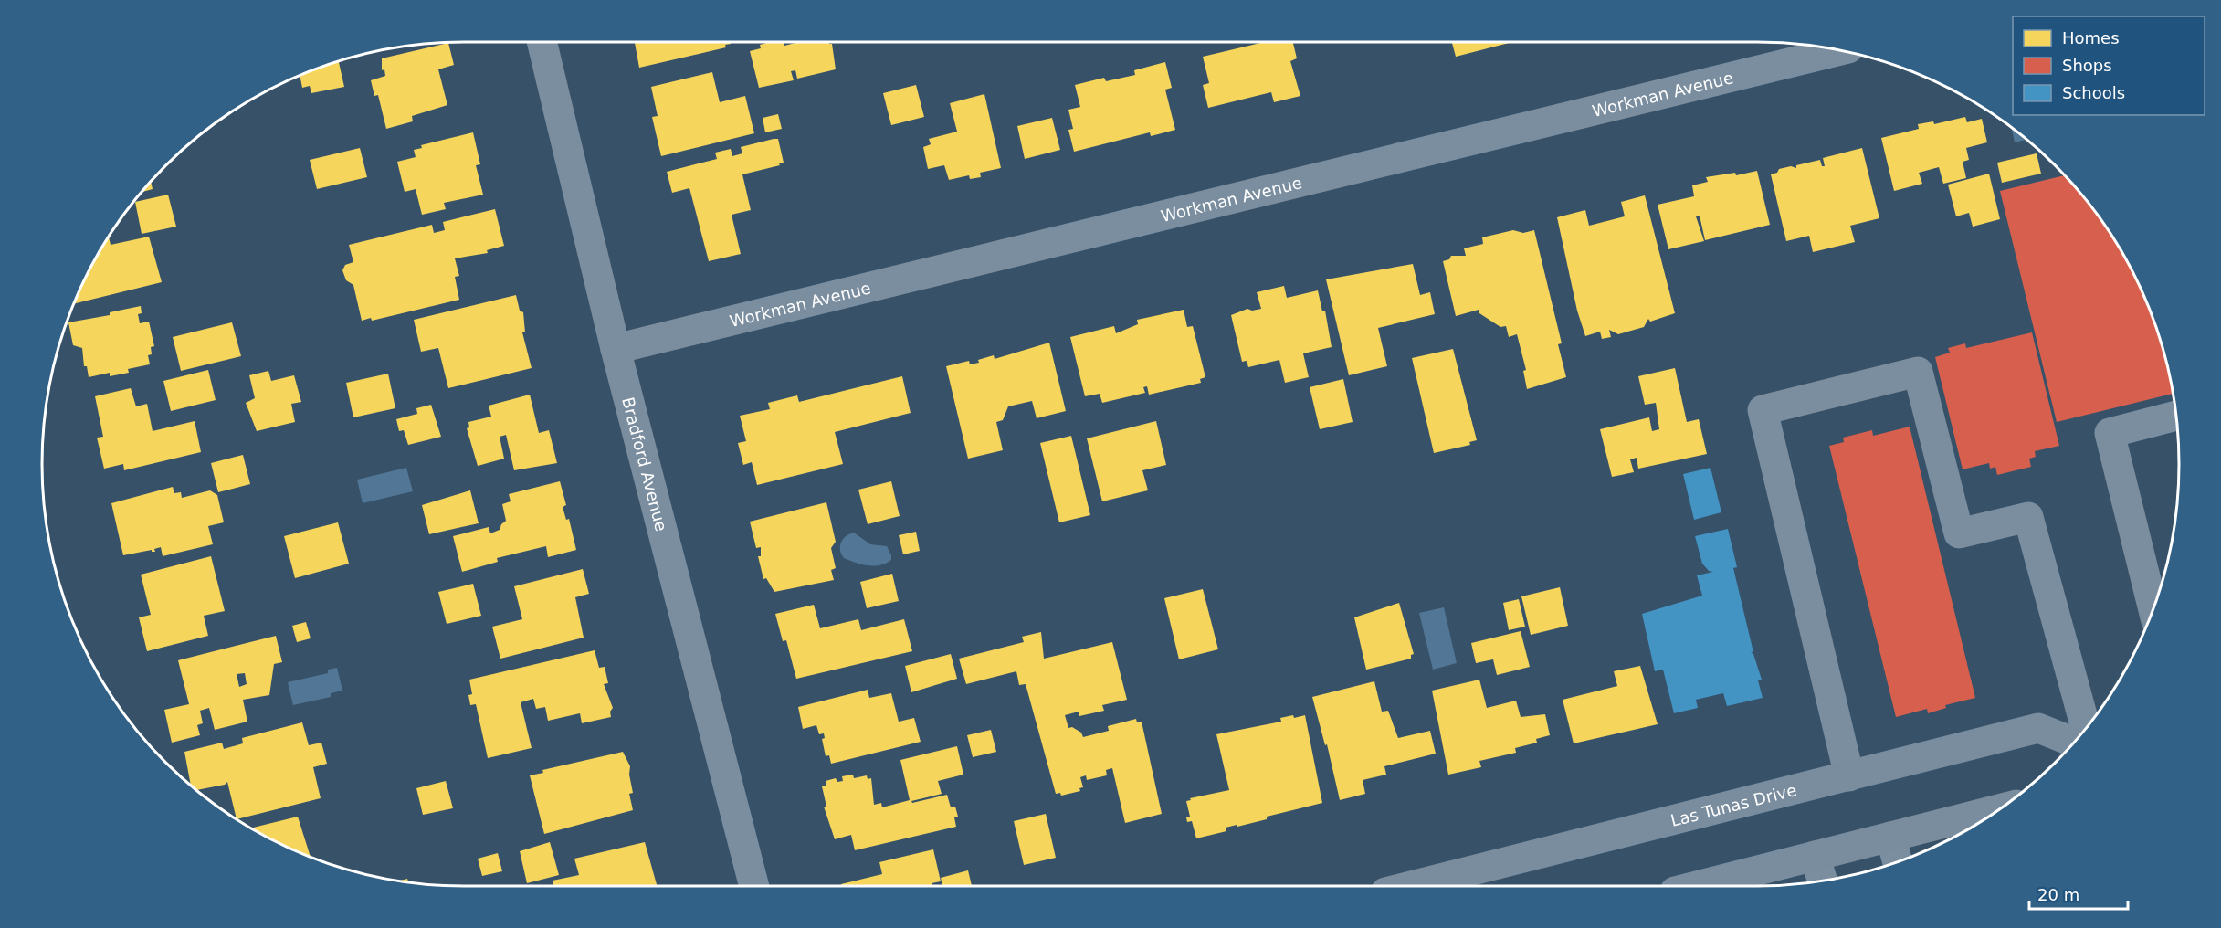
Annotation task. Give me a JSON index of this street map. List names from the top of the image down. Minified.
{"streets":{"main road":["Las Tunas Drive"],"street":["Workman Avenue","Bradford Avenue"]},"crossings":[["Workman Avenue","Bradford Avenue"]],"legend":["Homes","Shops","Schools"],"scale_bar":"20 m"}
